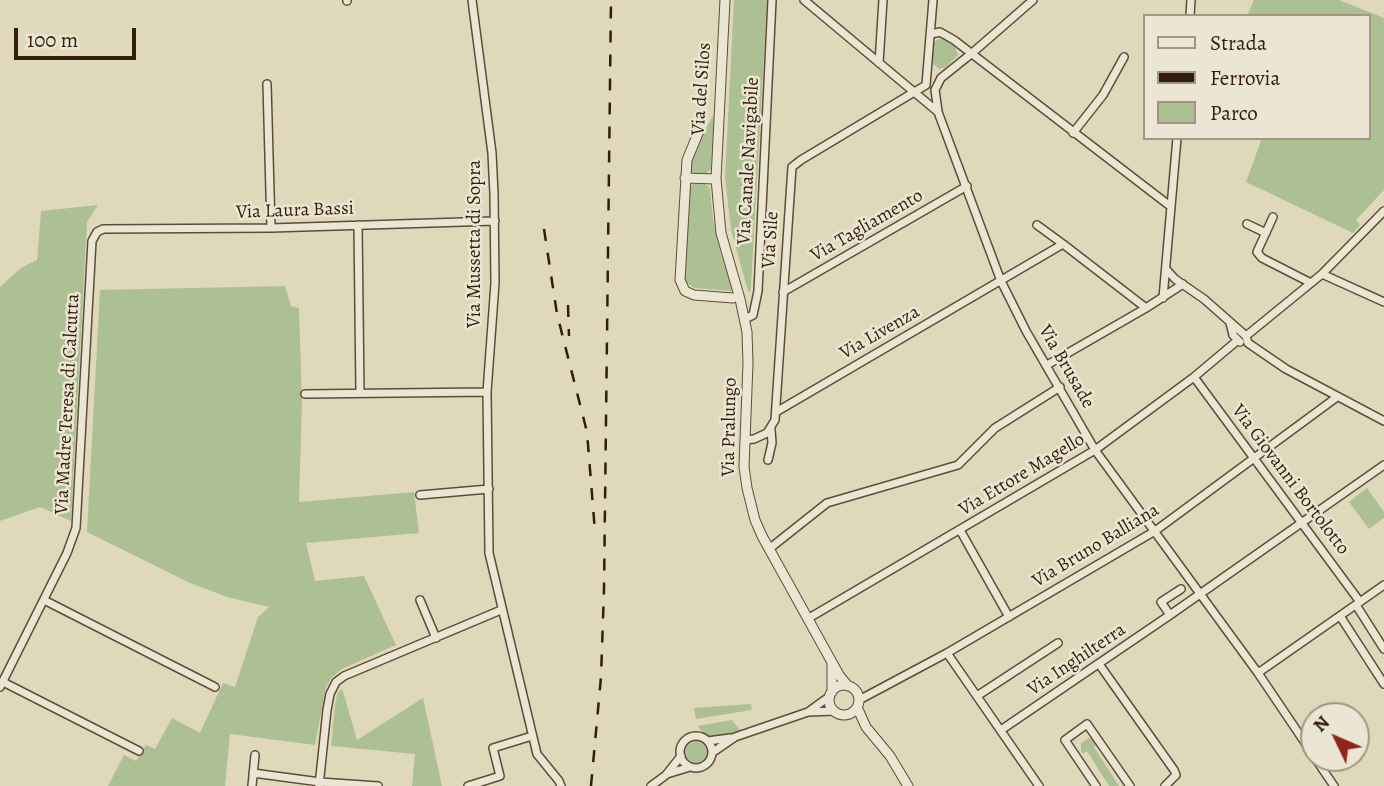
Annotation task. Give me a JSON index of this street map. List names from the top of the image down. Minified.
{"streets":{"street":["Via del Silos","Via Canale Navigabile","Via Laura Bassi","Via Tagliamento","Via Sile","Via Mussetta di Sopra","Via Livenza","Via Brusade","Via Madre Teresa di Calcutta","Via Pralungo","Via Ettore Magello","Via Giovanni Bortolotto","Via Bruno Balliana","Via Inghilterra"]},"crossings":[["Via del Silos","Via Pralungo"],["Via Canale Navigabile","Via Pralungo"],["Via Laura Bassi","Via Mussetta di Sopra"],["Via Laura Bassi","Via Madre Teresa di Calcutta"],["Via Tagliamento","Via Sile"],["Via Tagliamento","Via Brusade"],["Via Sile","Via Livenza"],["Via Sile","Via Brusade"],["Via Livenza","Via Brusade"],["Via Brusade","Via Ettore Magello"],["Via Brusade","Via Bruno Balliana"],["Via Brusade","Via Inghilterra"],["Via Pralungo","Via Ettore Magello"],["Via Pralungo","Via Bruno Balliana"],["Via Ettore Magello","Via Giovanni Bortolotto"],["Via Giovanni Bortolotto","Via Bruno Balliana"],["Via Giovanni Bortolotto","Via Inghilterra"]],"legend":["Strada","Ferrovia","Parco"],"scale_bar":"100 m","north":"top left"}
